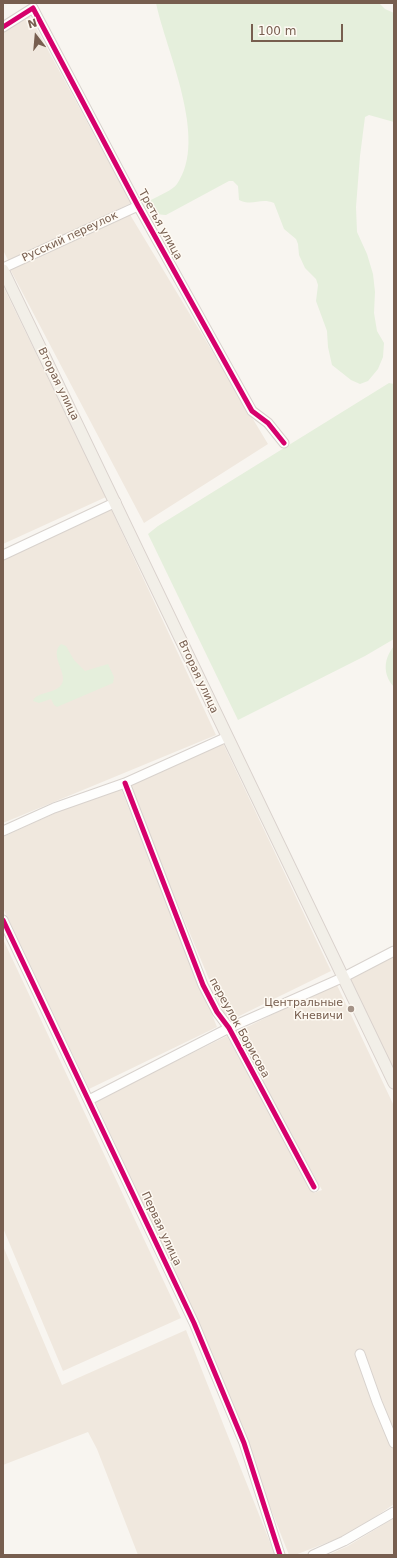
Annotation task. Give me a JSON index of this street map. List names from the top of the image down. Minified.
{"streets":{"main road":["Вторая улица"],"street":["Третья улица","Русский переулок","переулок Борисова","Первая улица"]},"crossings":[["Третья улица","Русский переулок"],["Русский переулок","Вторая улица"]],"places":["Центральные Кневичи"],"scale_bar":"100 m","north":"top"}
